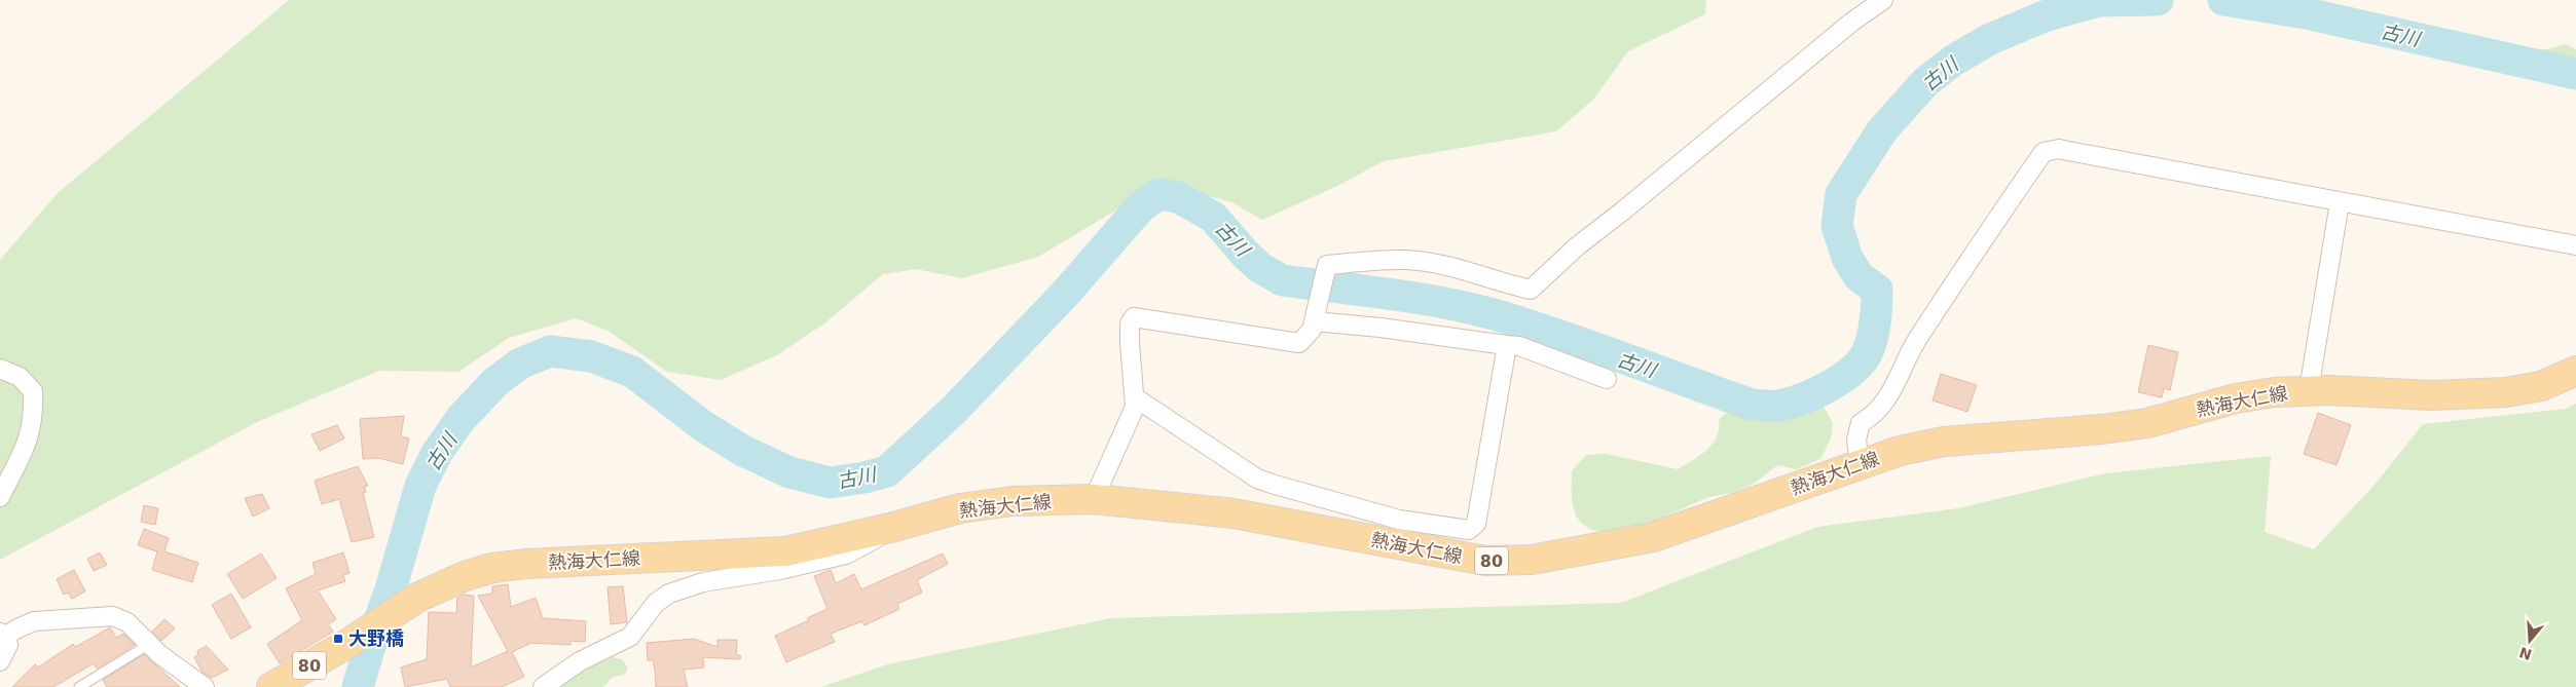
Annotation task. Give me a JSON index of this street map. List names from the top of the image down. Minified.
{"streets":{"main road":["熱海大仁線","80"]},"water":["古川"],"places":{"transit":["大野橋"]},"north":"bottom"}
